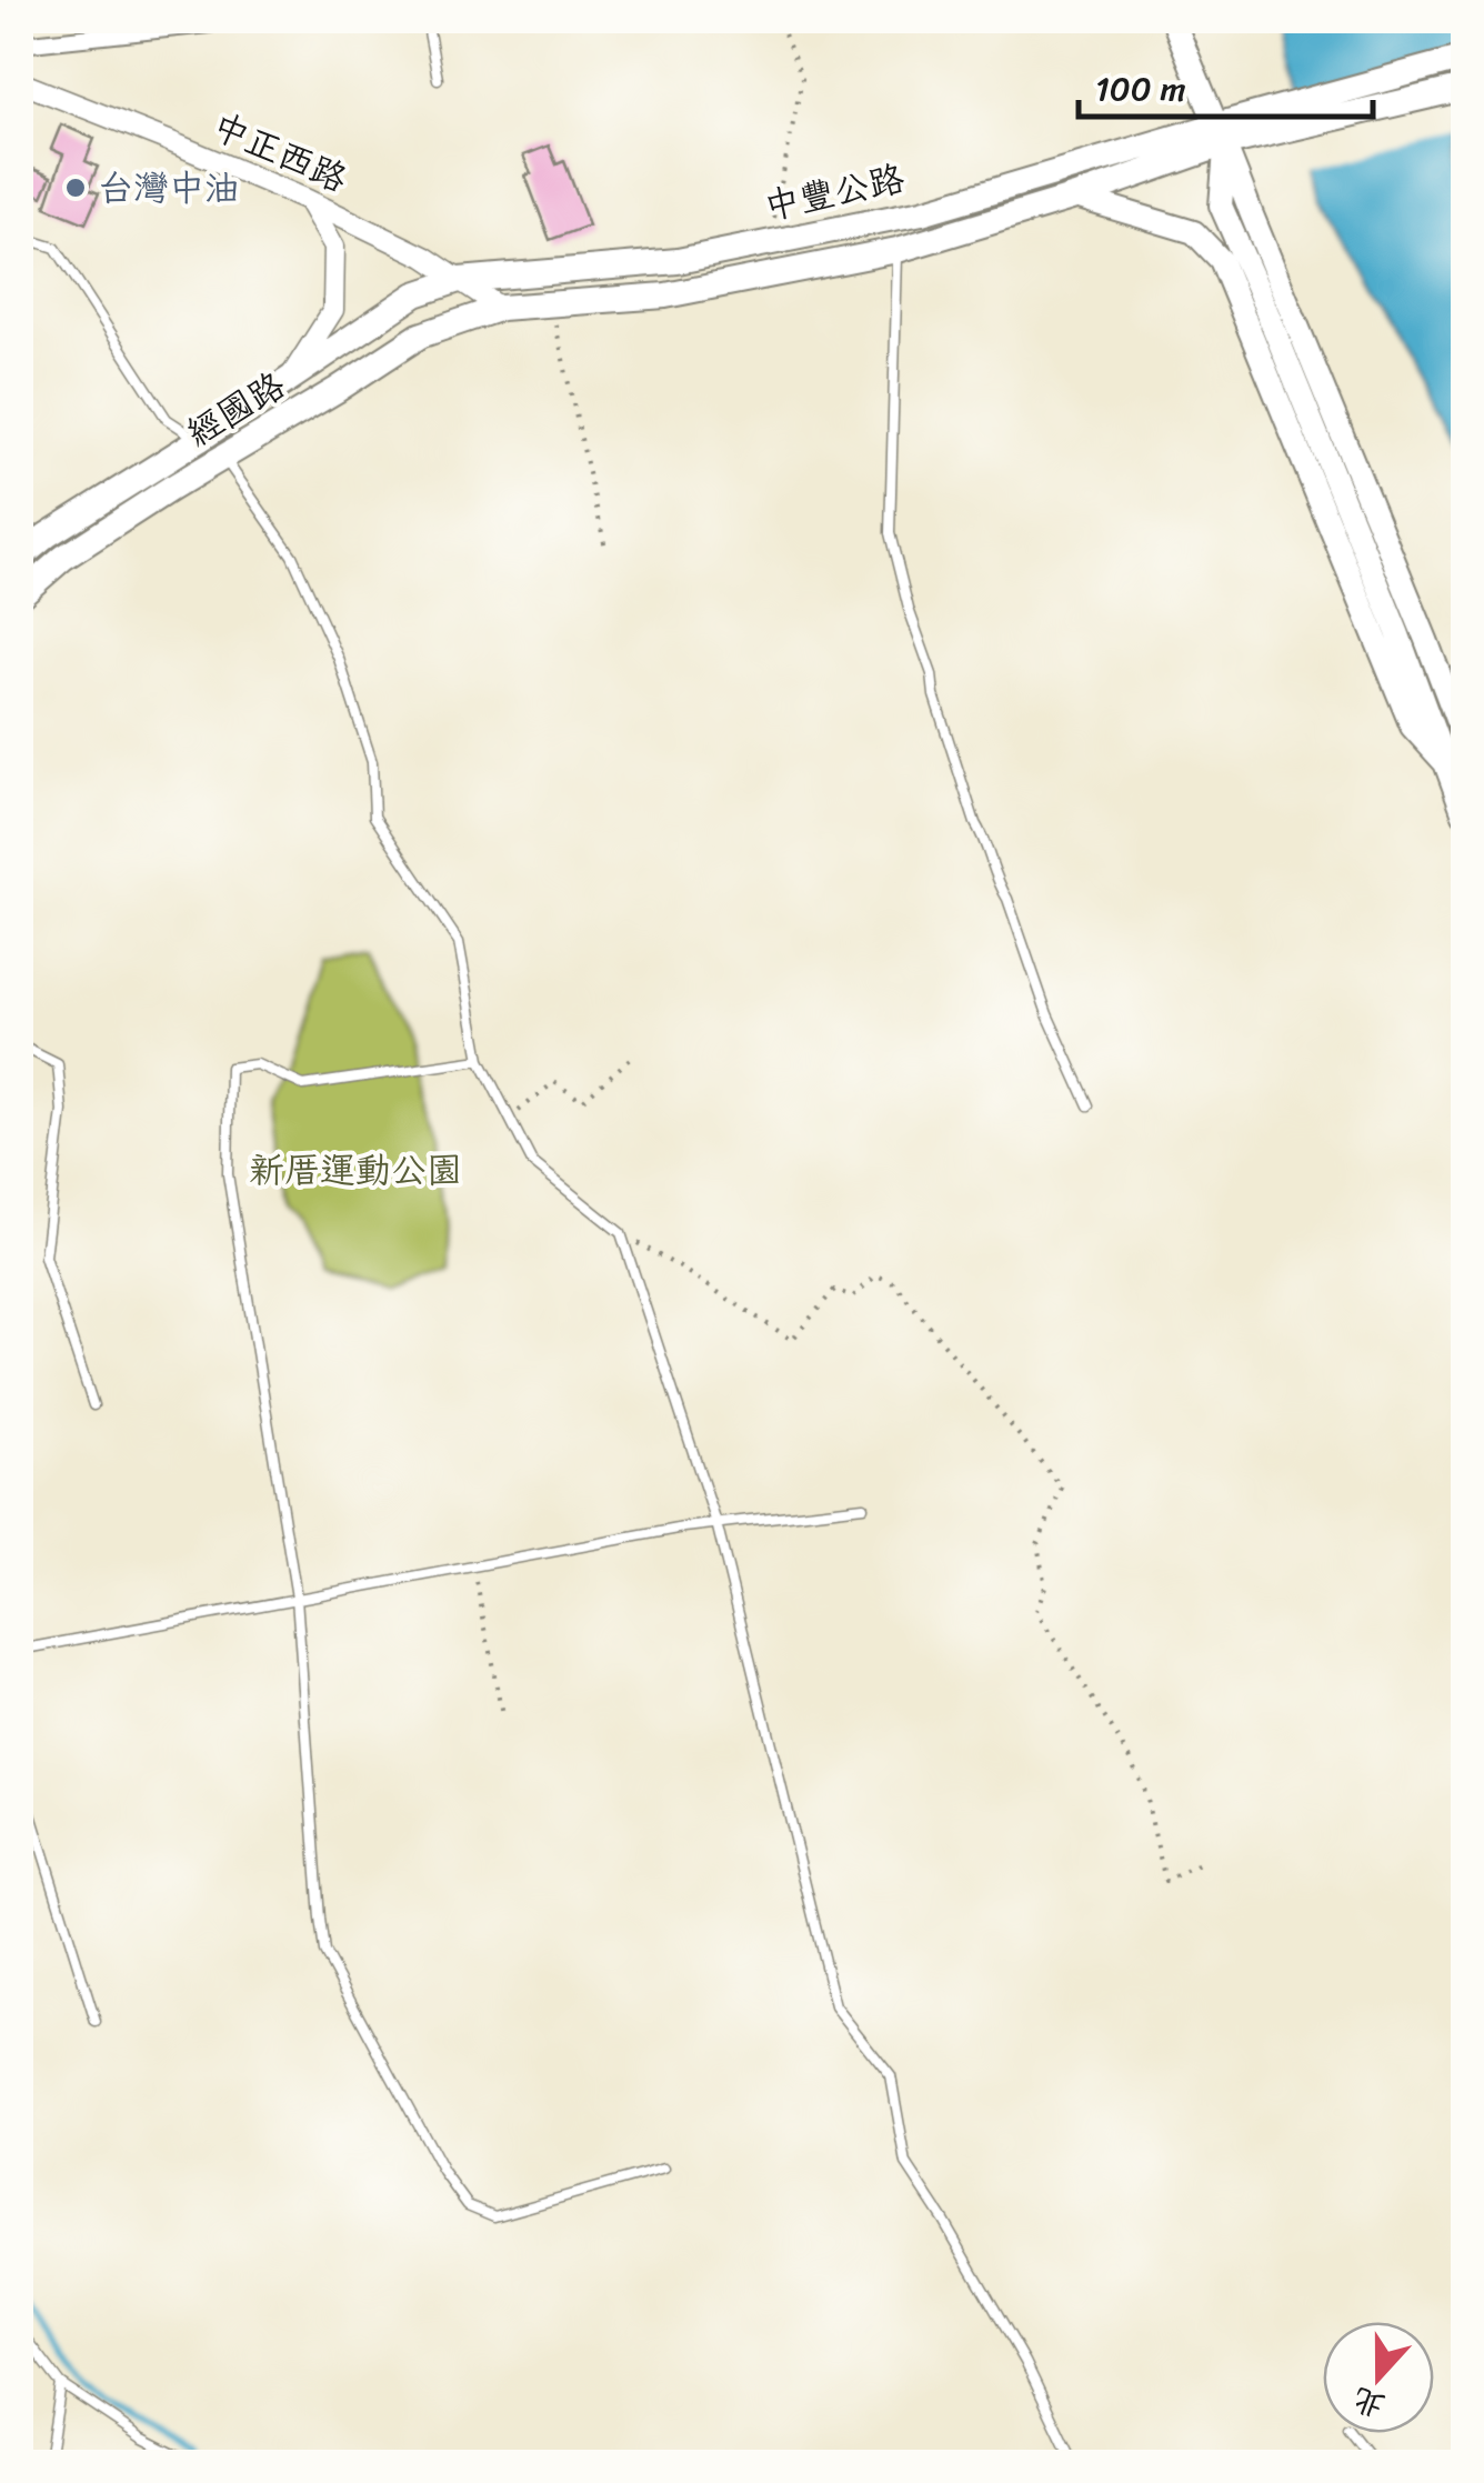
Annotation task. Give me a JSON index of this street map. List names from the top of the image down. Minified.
{"streets":{"main road":["中豐公路","經國路"],"street":["中正西路"]},"crossings":[["中正西路","中豐公路"],["中正西路","經國路"],["中豐公路","經國路"]],"parks":["新厝運動公園"],"places":["台灣中油"],"scale_bar":"100 m","north":"bottom"}
